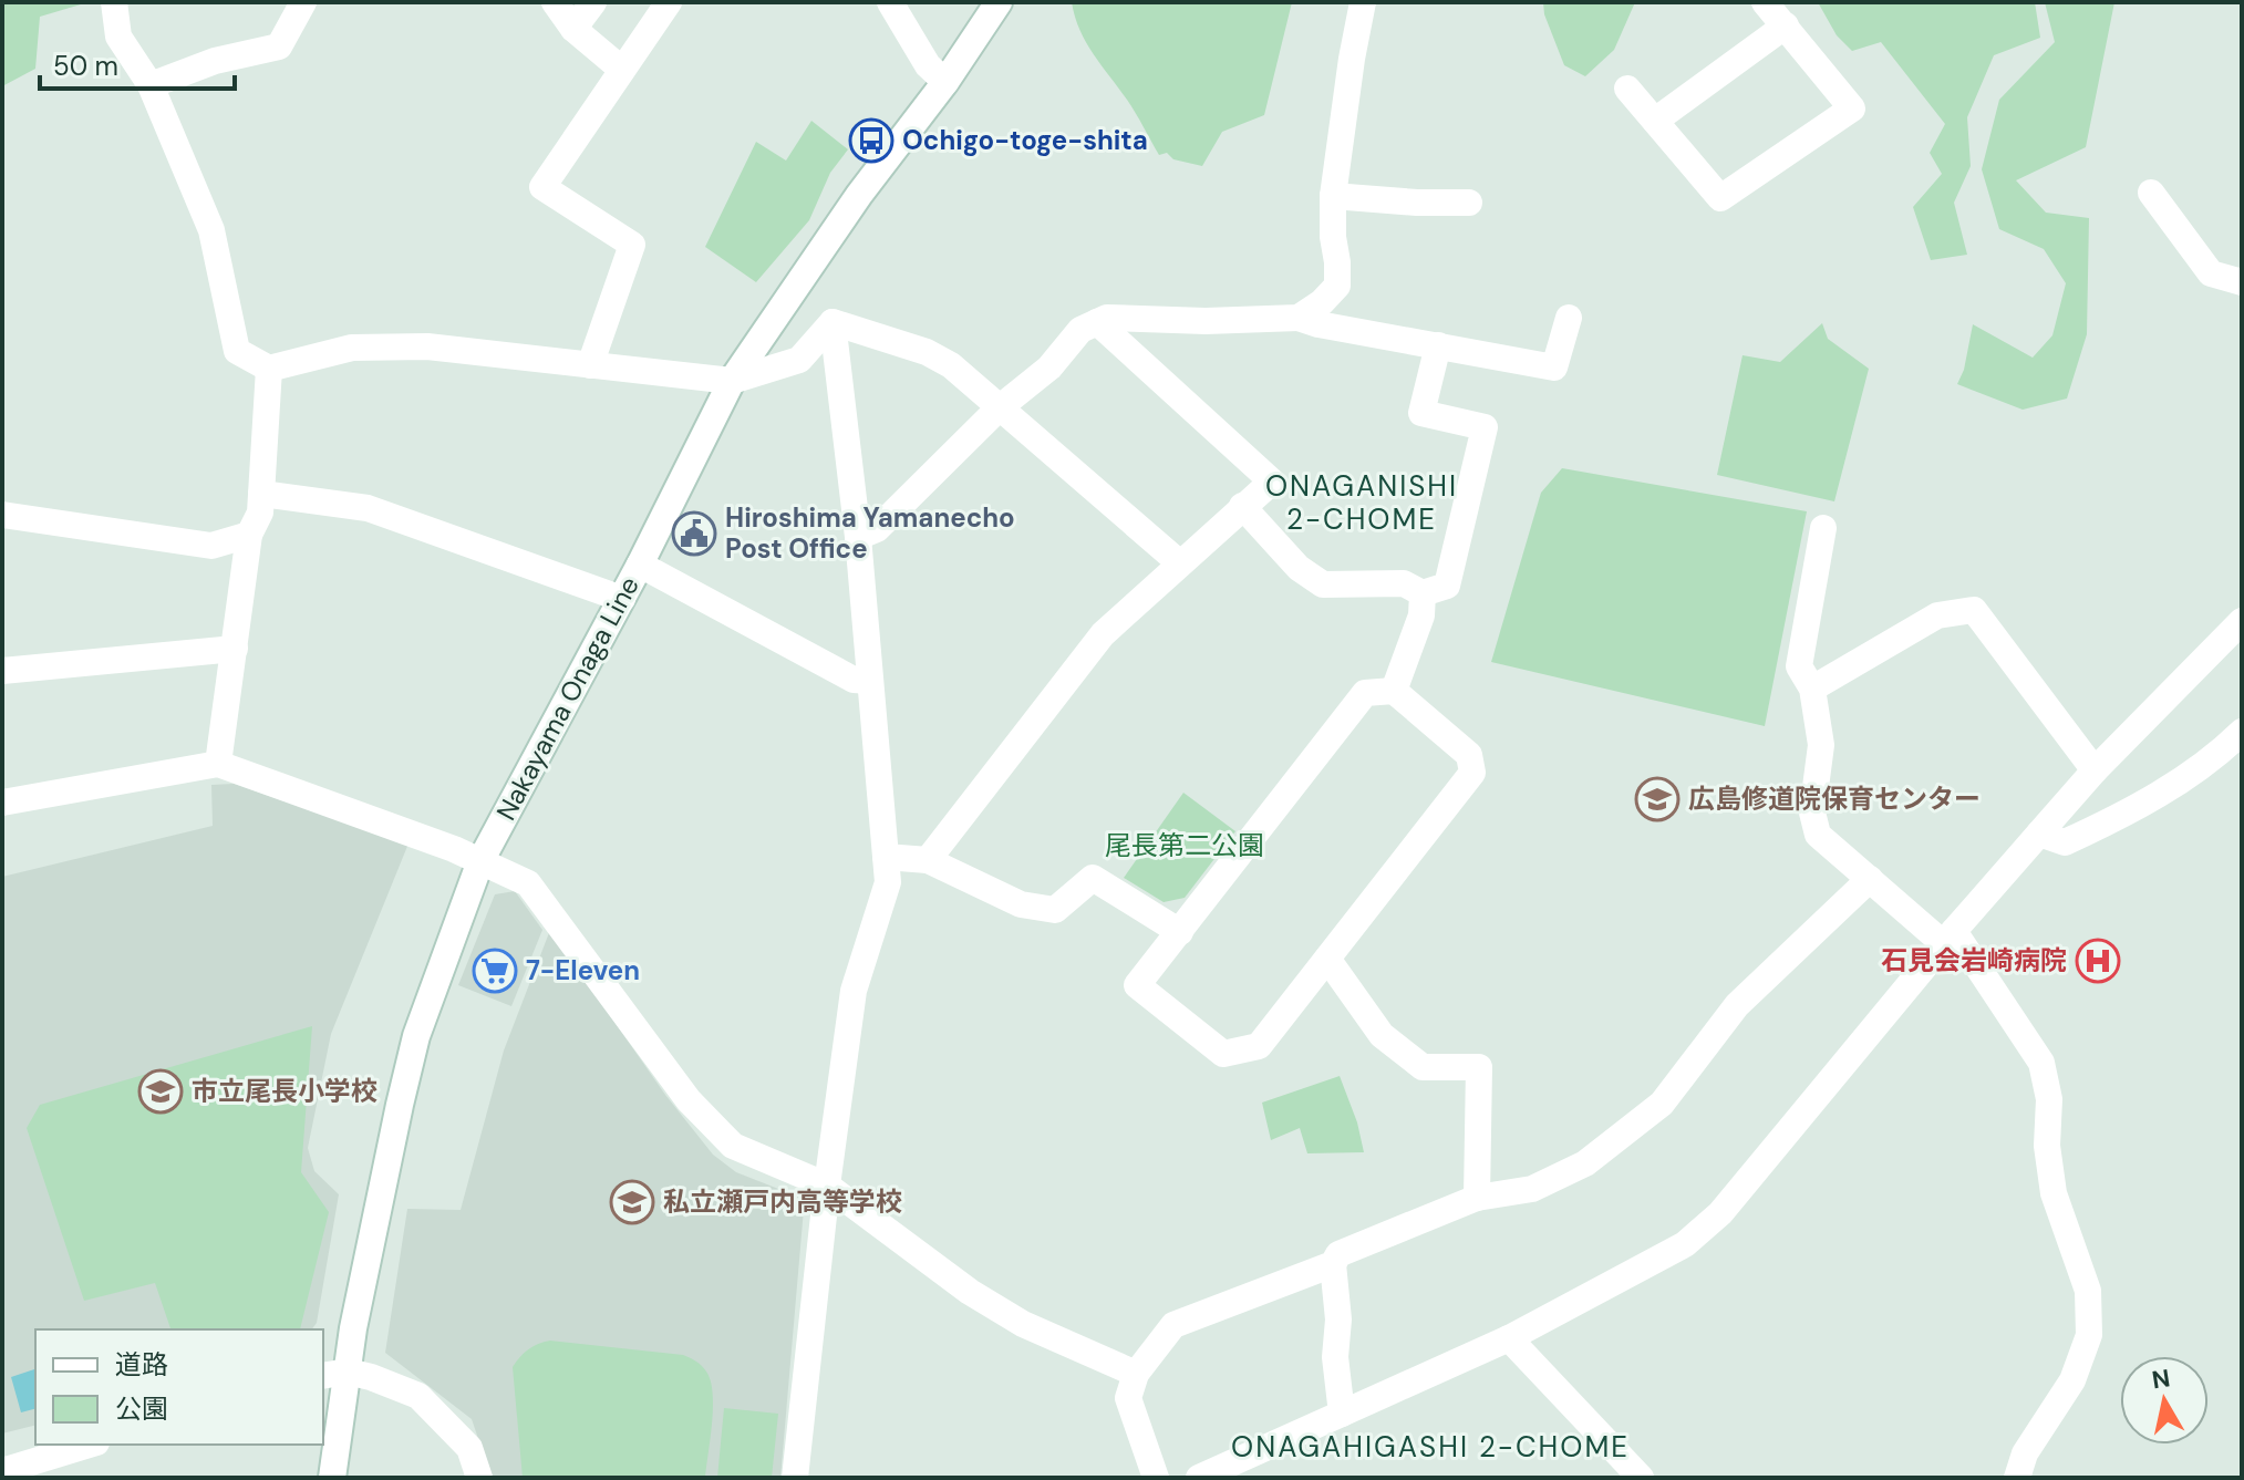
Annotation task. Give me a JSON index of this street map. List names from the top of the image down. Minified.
{"streets":{"street":["Nakayama Onaga Line"]},"districts":["ONAGANISHI 2-CHOME","ONAGAHIGASHI 2-CHOME"],"parks":["尾長第二公園"],"places":{"bus stop":["Ochigo-toge-shita"],"public building":["Hiroshima Yamanecho Post Office"],"school or university":["広島修道院保育センター","市立尾長小学校","私立瀬戸内高等学校"],"hospital":["石見会岩崎病院"],"supermarket":["7-Eleven"]},"legend":["道路","公園"],"scale_bar":"50 m","north":"top"}
